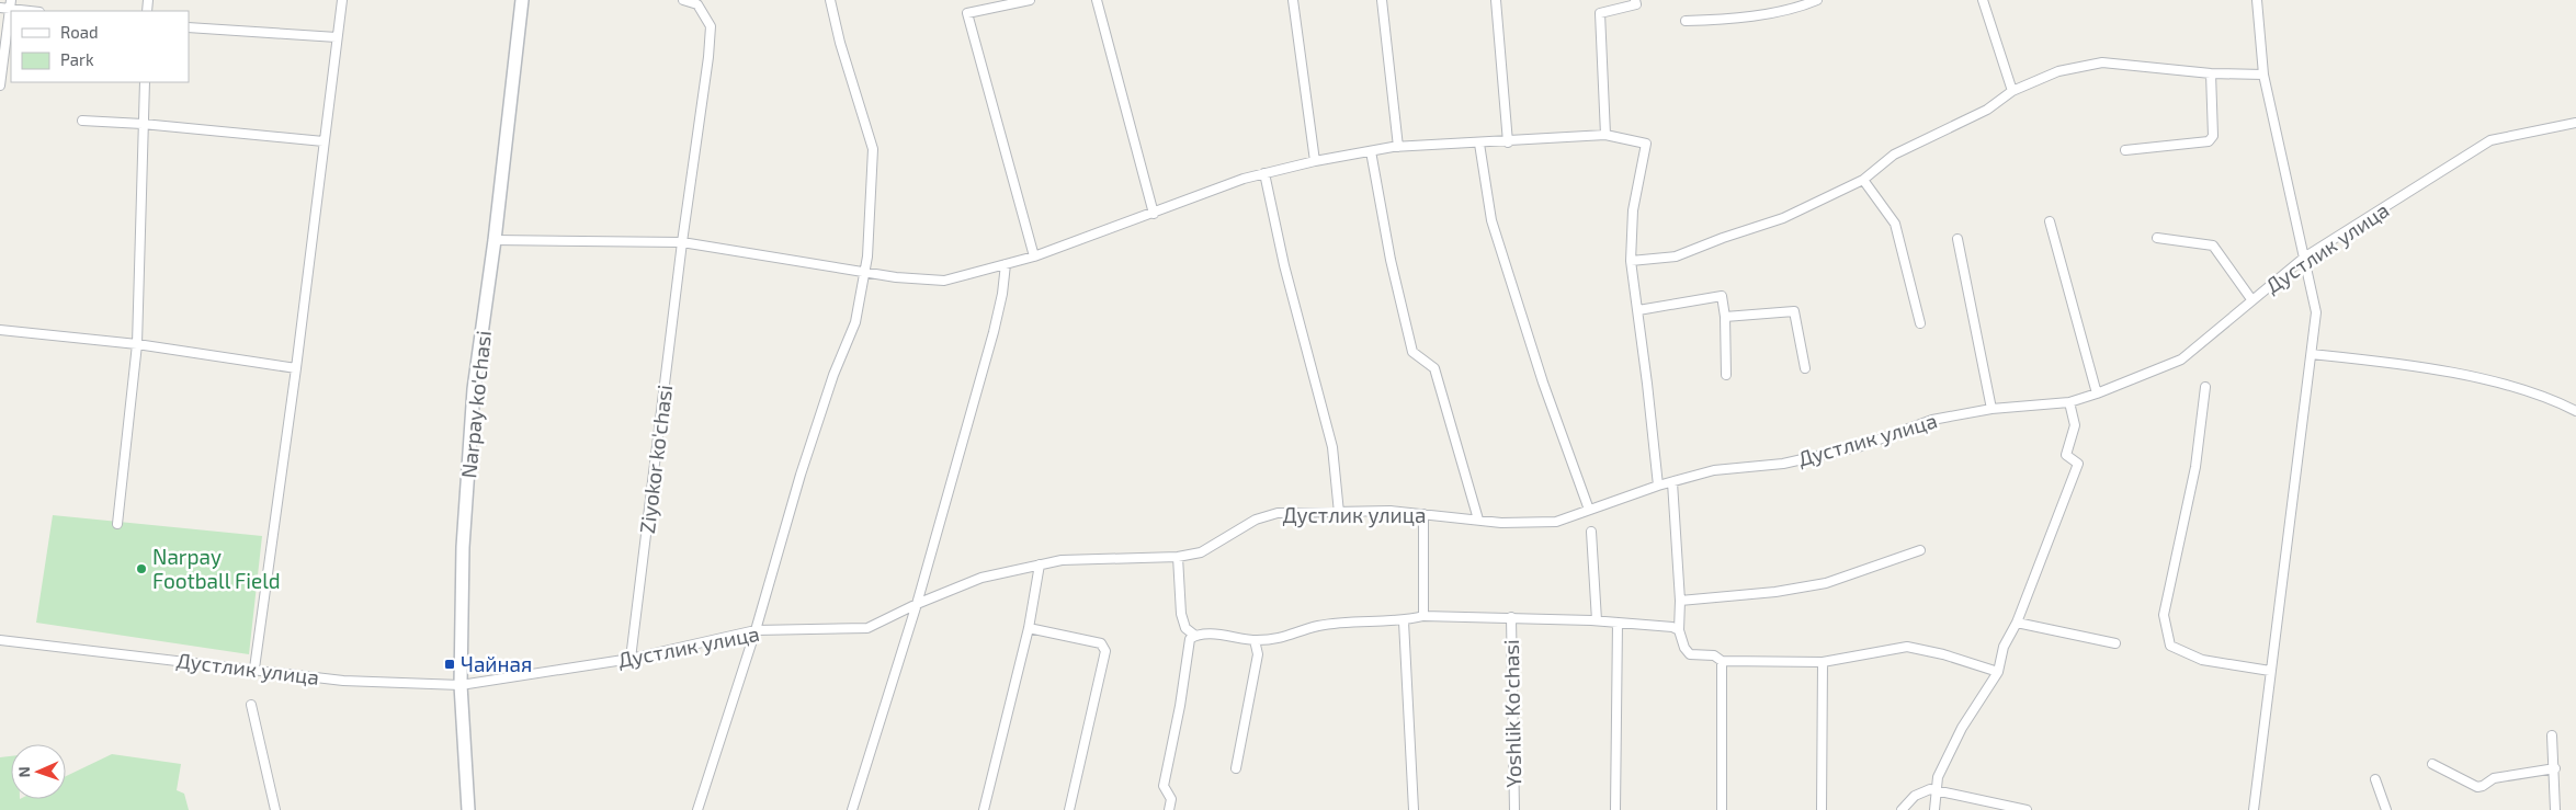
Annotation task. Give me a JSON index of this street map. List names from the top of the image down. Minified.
{"streets":{"main road":["Narpay ko'chasi"],"street":["Дустлик улица","Ziyokor ko'chasi","Yoshlik Ko'chasi"]},"crossings":[["Дустлик улица","Narpay ko'chasi"],["Дустлик улица","Ziyokor ko'chasi"]],"places":{"other":["Narpay Football Field"],"transit":["Чайная"]},"legend":["Road","Park"],"north":"left"}
